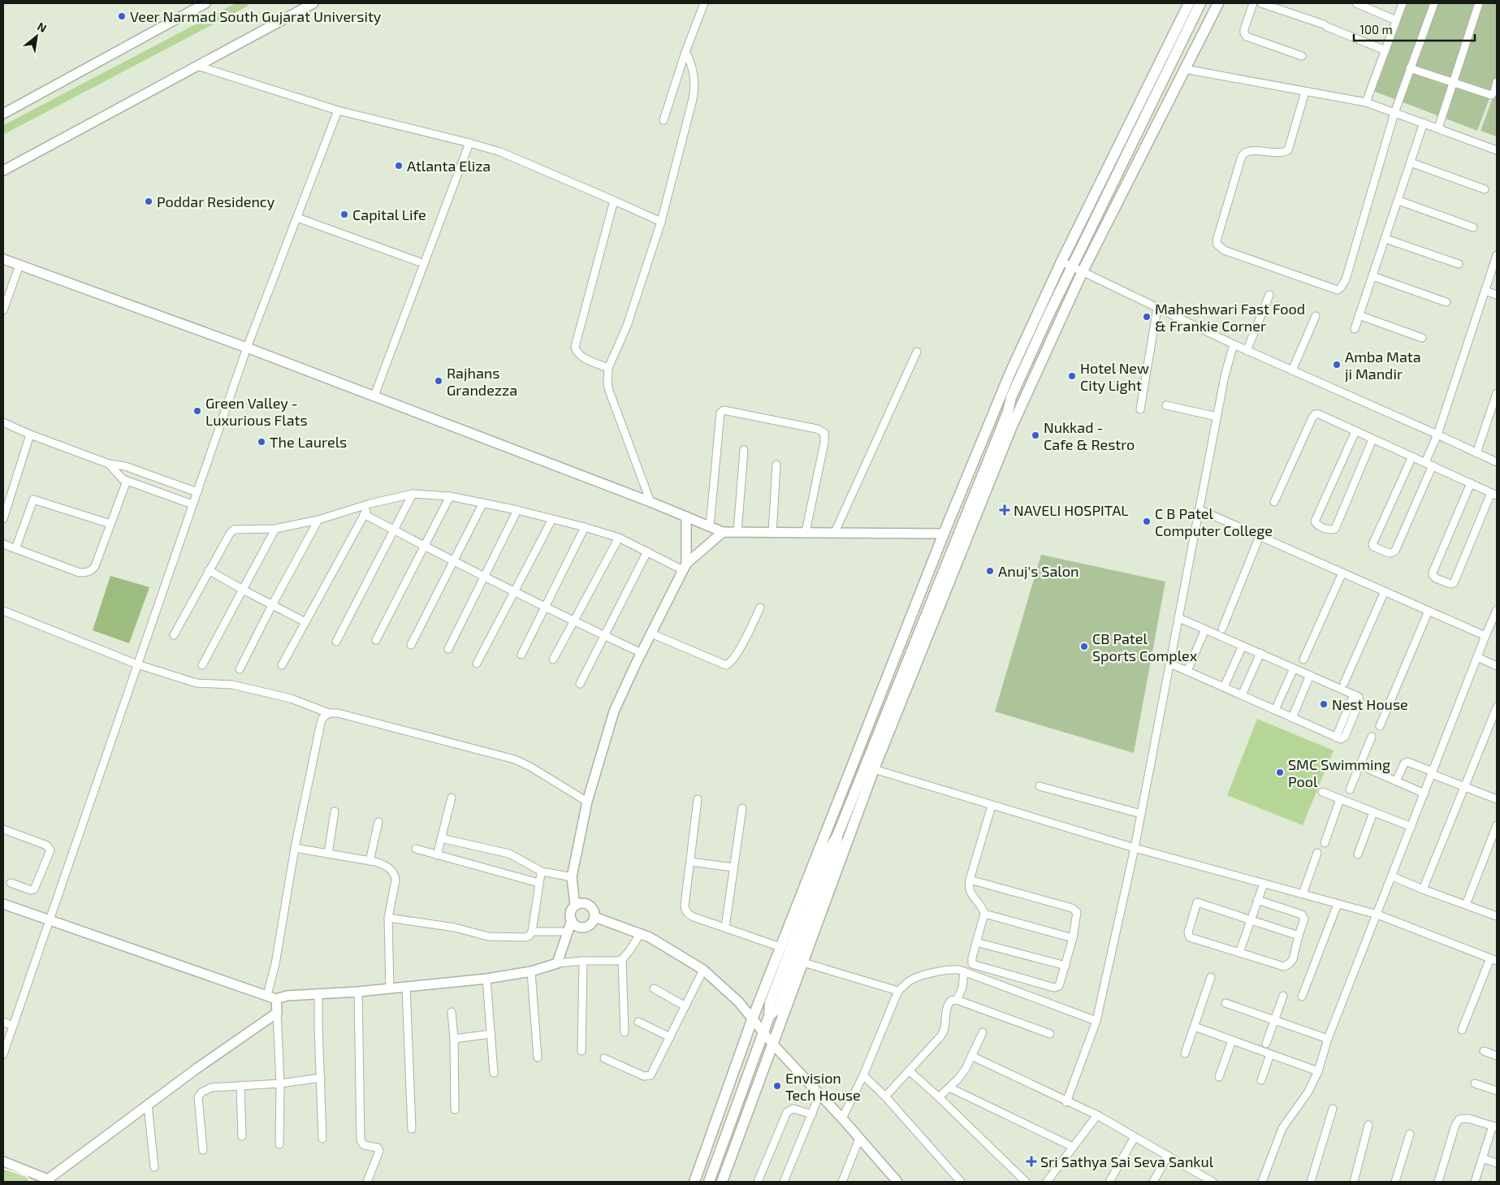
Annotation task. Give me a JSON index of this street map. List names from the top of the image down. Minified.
{"places":{"other":["Veer Narmad South Gujarat University","Atlanta Eliza","Poddar Residency","Capital Life","Maheshwari Fast Food & Frankie Corner","Amba Mata ji Mandir","Hotel New City Light","Rajhans Grandezza","Green Valley - Luxurious Flats","Nukkad - Cafe & Restro","The Laurels","C B Patel Computer College","Anuj's Salon","CB Patel Sports Complex","Nest House","SMC Swimming Pool","Envision Tech House"],"health":["NAVELI HOSPITAL","Sri Sathya Sai Seva Sankul"]},"scale_bar":"100 m","north":"top right"}
